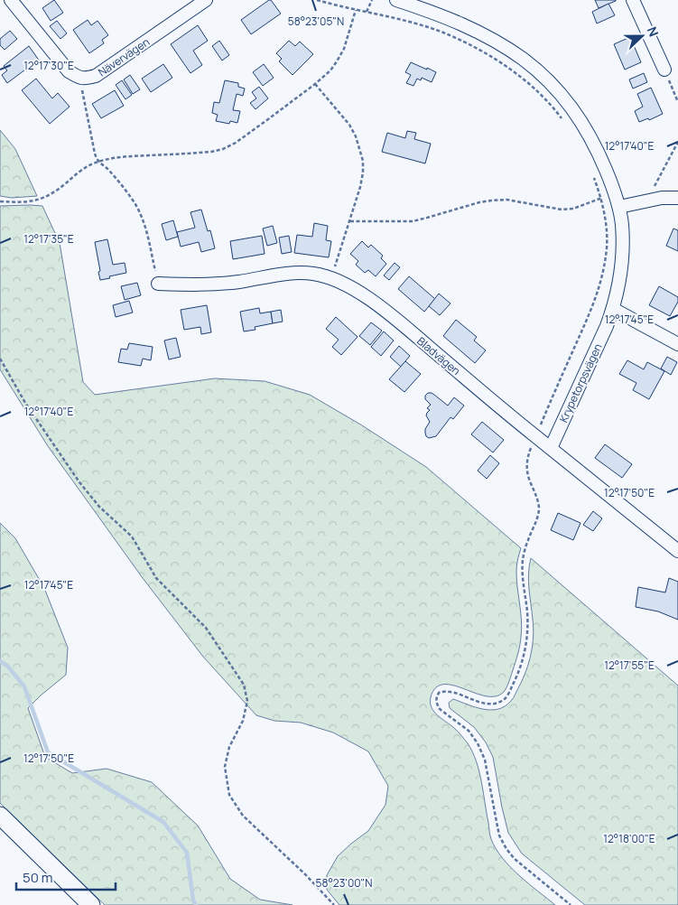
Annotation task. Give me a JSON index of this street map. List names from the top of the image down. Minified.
{"streets":{"street":["Nävervägen","Bladvägen","Krypetorpsvägen"]},"crossings":[["Bladvägen","Krypetorpsvägen"]],"scale_bar":"50 m","north":"right","coordinates":["58°23'05\"N","12°17'30\"E","12°17'40\"E","12°17'35\"E","12°17'45\"E","12°17'50\"E","12°17'55\"E","12°18'00\"E","58°23'00\"N"]}
